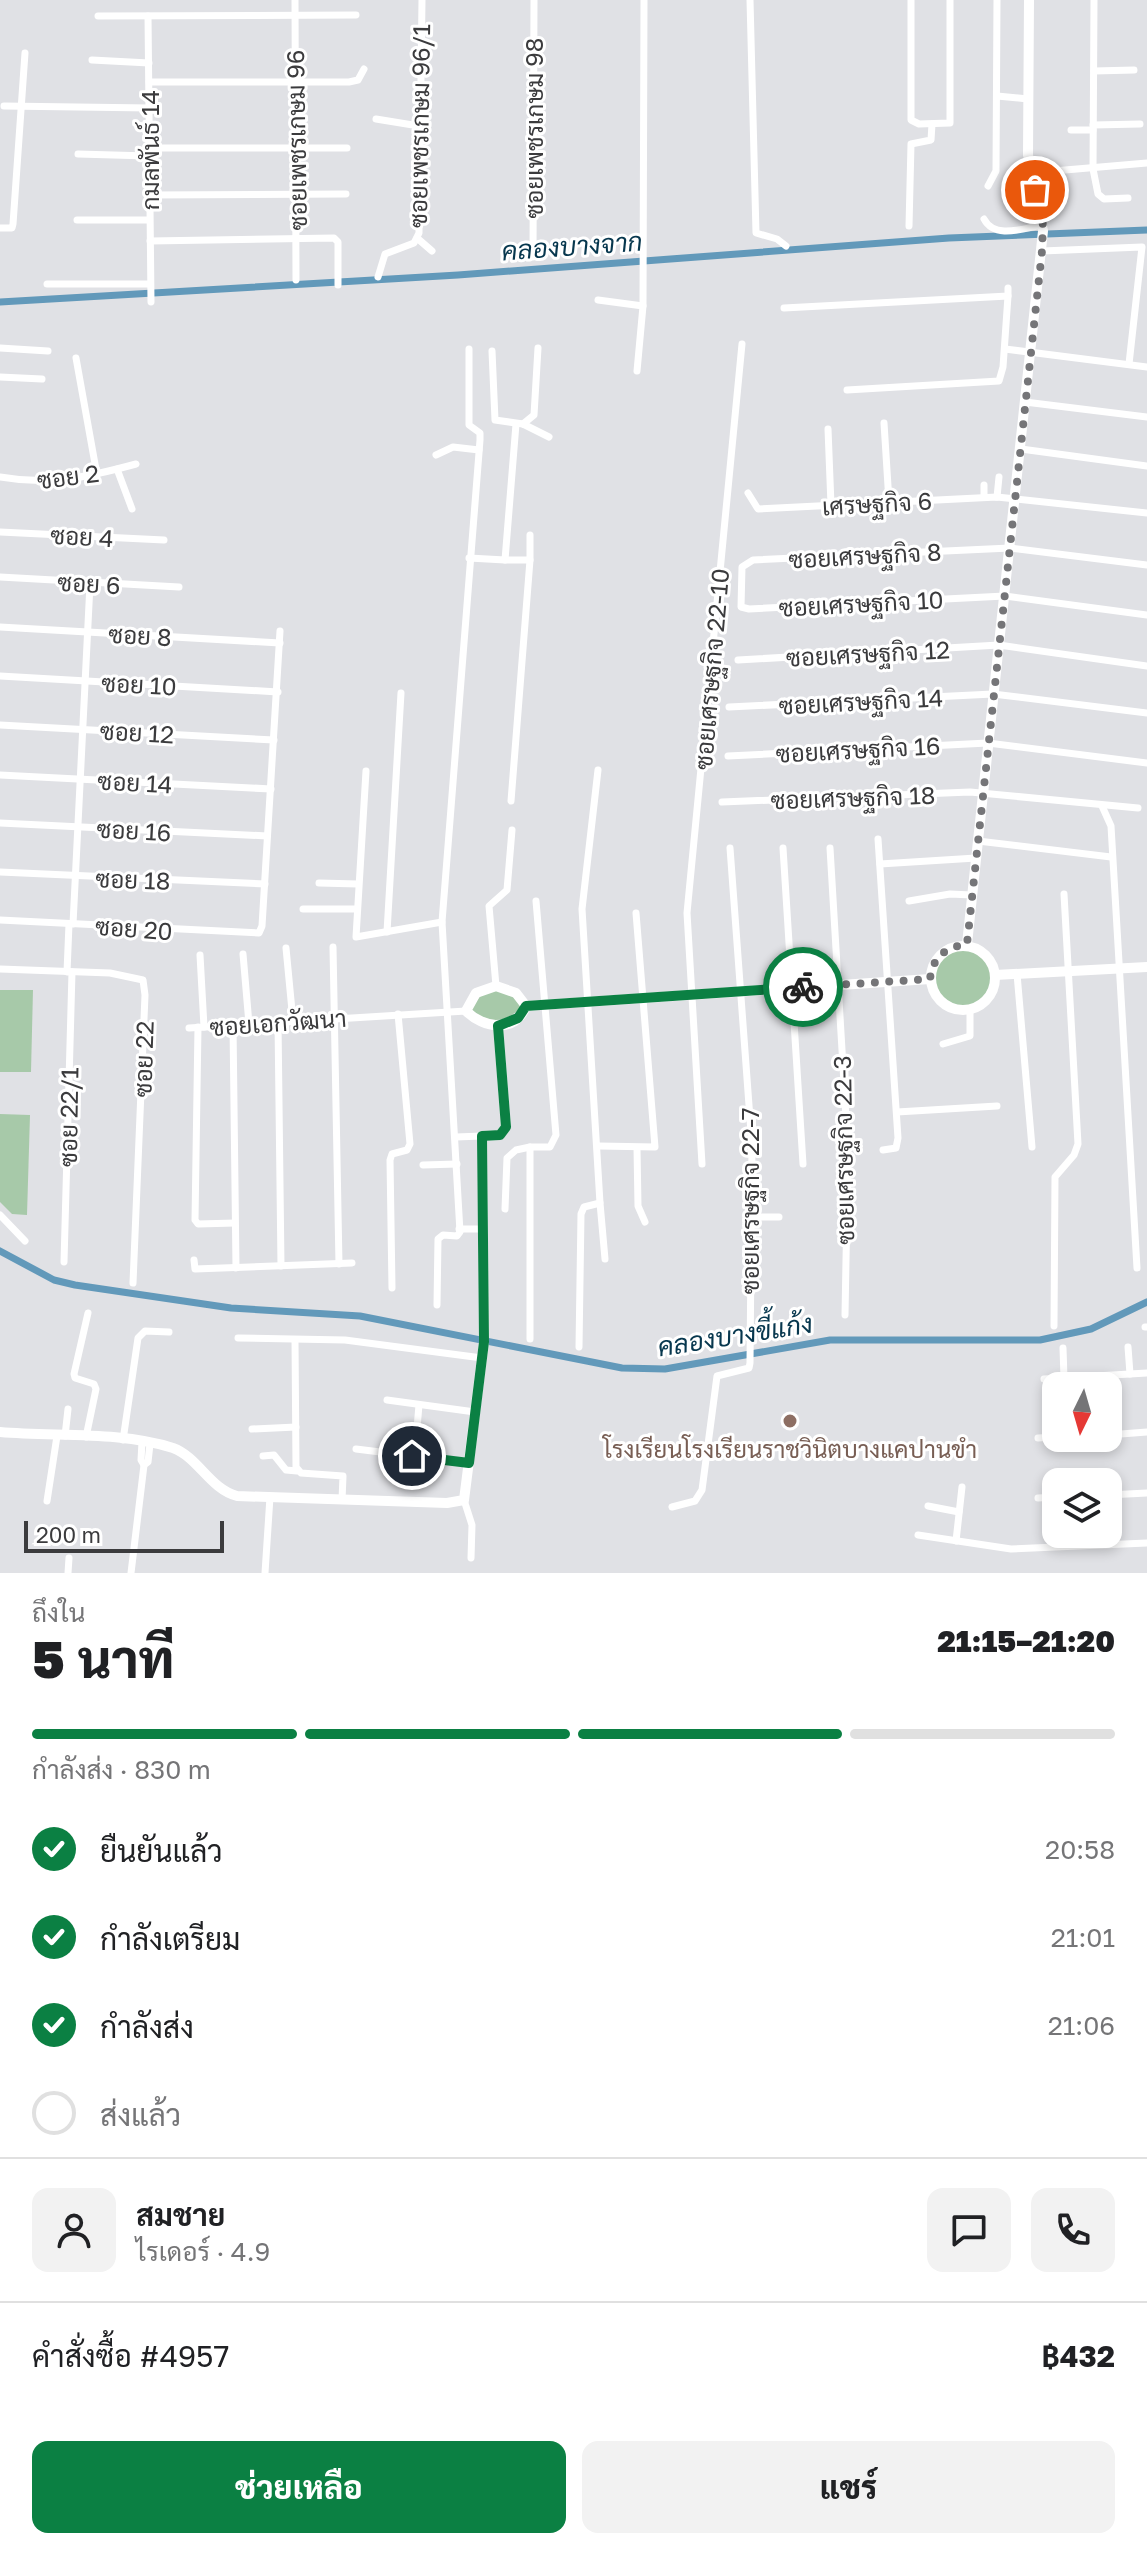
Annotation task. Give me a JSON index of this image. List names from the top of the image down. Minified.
{"streets":{"street":["ซอยเพชรเกษม 96/1","ซอยเพชรเกษม 98","ซอยเพชรเกษม 96","กมลพันธ์ 14","ซอย 2","เศรษฐกิจ 6","ซอย 4","ซอยเศรษฐกิจ 8","ซอย 6","ซอยเศรษฐกิจ 10","ซอย 8","ซอยเศรษฐกิจ 12","ซอยเศรษฐกิจ 22-10","ซอย 10","ซอยเศรษฐกิจ 14","ซอย 12","ซอยเศรษฐกิจ 16","ซอย 14","ซอยเศรษฐกิจ 18","ซอย 16","ซอย 18","ซอย 20","ซอยเอกวัฒนา","ซอย 22","ซอย 22/1","ซอยเศรษฐกิจ 22-3","ซอยเศรษฐกิจ 22-7"]},"crossings":[["ซอยเศรษฐกิจ 8","ซอยเศรษฐกิจ 10"],["ซอย 6","ซอย 22/1"],["ซอย 8","ซอย 22/1"],["ซอย 10","ซอย 22/1"],["ซอย 12","ซอย 22/1"],["ซอย 14","ซอย 22/1"],["ซอย 16","ซอย 22/1"],["ซอย 18","ซอย 20"],["ซอย 18","ซอย 22/1"],["ซอย 20","ซอย 22/1"],["ซอย 22","ซอย 22/1"]],"water":["คลองบางจาก","คลองบางขี้แก้ง"],"places":["โรงเรียนโรงเรียนราชวินิตบางแคปานขำ"],"scale_bar":"200 m","north":"bottom","page":{"scale":"200 m","heading":["5 นาที","ถึงใน","21:15–21:20"],"panel":["สมชาย","ไรเดอร์ · 4.9","คำสั่งซื้อ #4957","฿432"],"bar":"กำลังส่ง · 830 m","list":[["ยืนยันแล้ว","20:58"],["กำลังเตรียม","21:01"],["กำลังส่ง","21:06"],"ส่งแล้ว"],"buttons":["ช่วยเหลือ","แชร์"]}}
